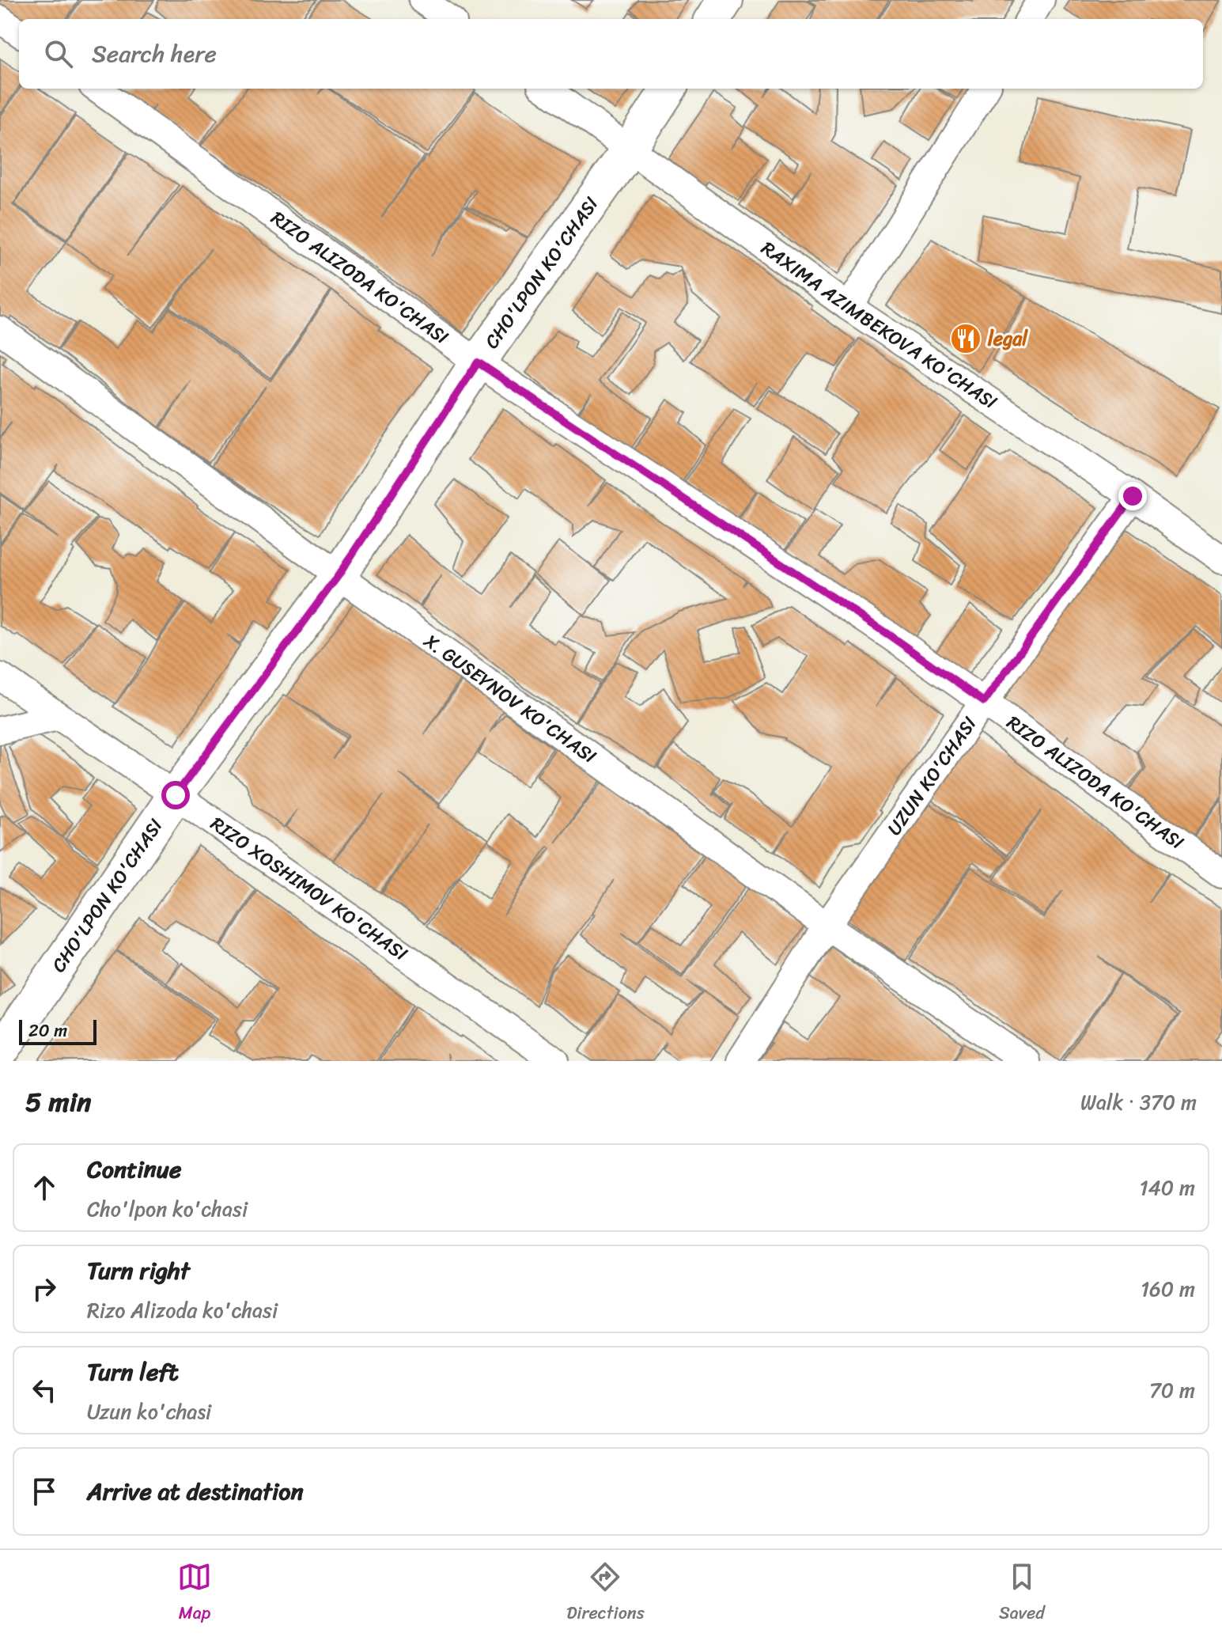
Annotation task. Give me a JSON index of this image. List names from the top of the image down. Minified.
{"streets":{"street":["CHO'LPON KO'CHASI","RIZO ALIZODA KO'CHASI","RAXIMA AZIMBEKOVA KO'CHASI","X. GUSEYNOV KO'CHASI","UZUN KO'CHASI","RIZO XOSHIMOV KO'CHASI"]},"crossings":[["CHO'LPON KO'CHASI","RIZO ALIZODA KO'CHASI"],["CHO'LPON KO'CHASI","RAXIMA AZIMBEKOVA KO'CHASI"],["CHO'LPON KO'CHASI","X. GUSEYNOV KO'CHASI"],["CHO'LPON KO'CHASI","RIZO XOSHIMOV KO'CHASI"],["RIZO ALIZODA KO'CHASI","UZUN KO'CHASI"],["RAXIMA AZIMBEKOVA KO'CHASI","UZUN KO'CHASI"],["X. GUSEYNOV KO'CHASI","UZUN KO'CHASI"]],"places":{"restaurant":["legal"]},"scale_bar":"20 m","page":{"search":"Search here","scale":"20 m","heading":["5 min","Walk · 370 m"],"list":[["Continue","Cho'lpon ko'chasi","140 m"],["Turn right","Rizo Alizoda ko'chasi","160 m"],["Turn left","Uzun ko'chasi","70 m"],"Arrive at destination"],"nav":["Map","Directions","Saved"]}}
